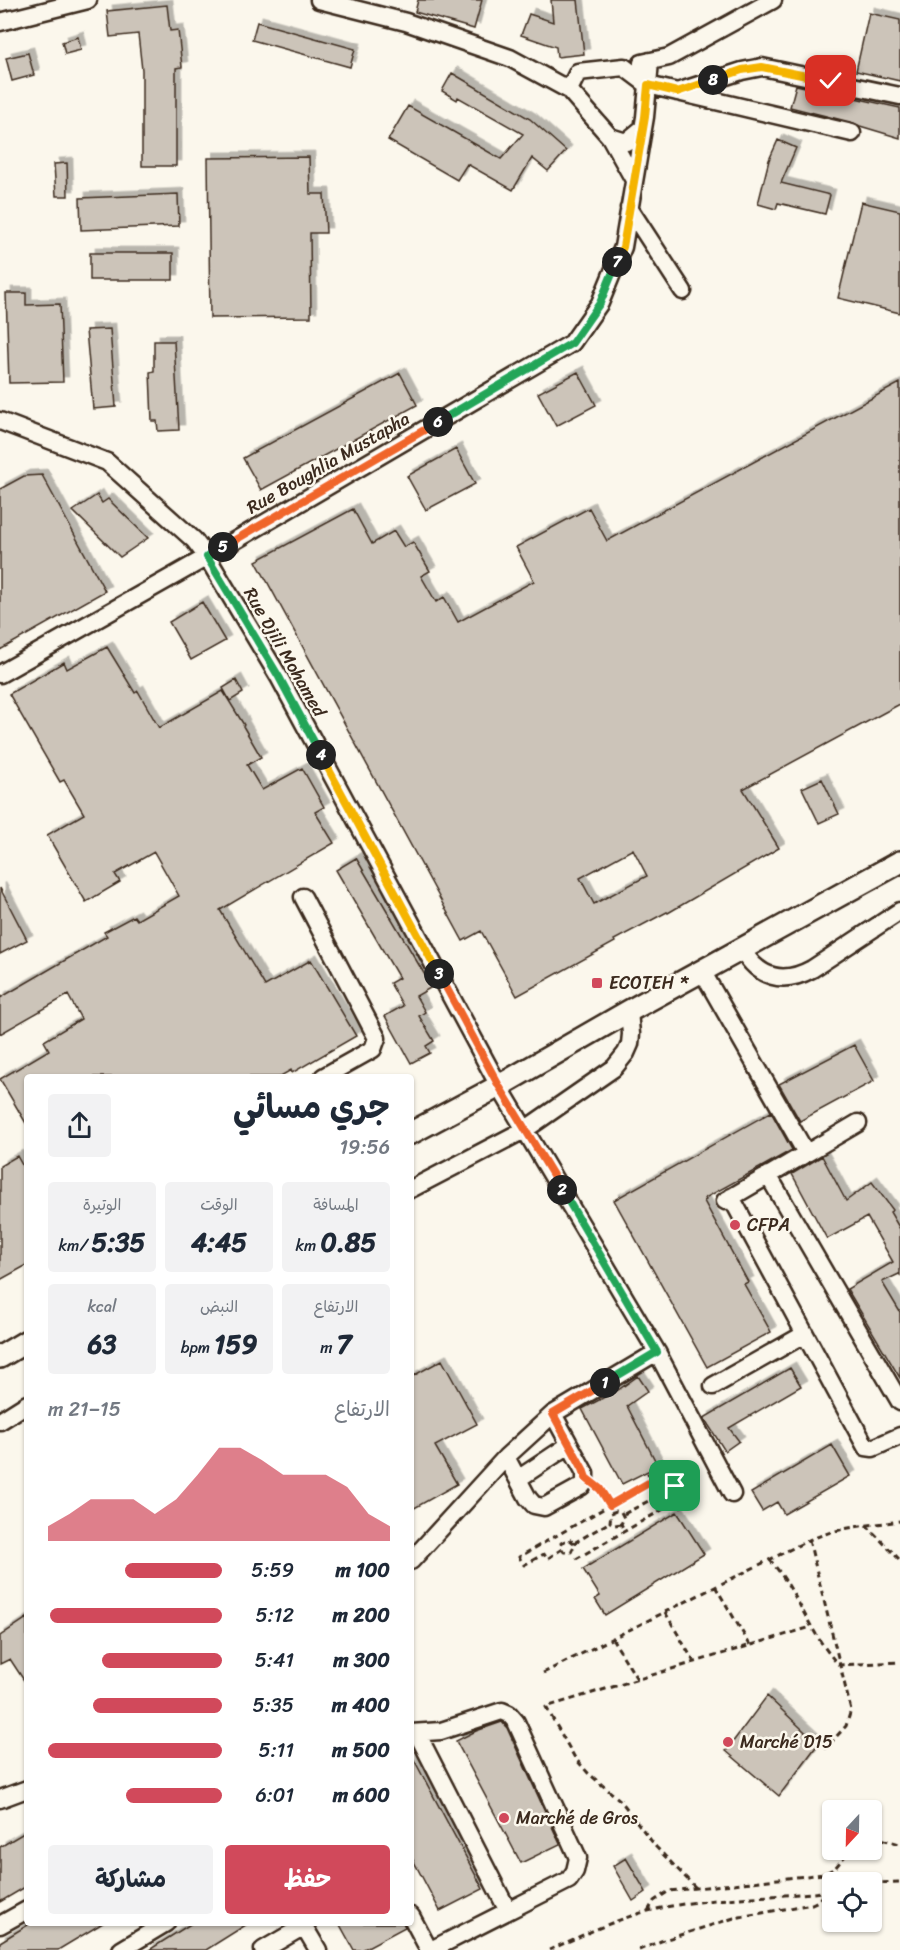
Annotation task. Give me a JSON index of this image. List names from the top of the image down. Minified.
{"streets":{"street":["Rue Boughlia Mustapha","Rue Djili Mohamed"]},"crossings":[["Rue Boughlia Mustapha","Rue Djili Mohamed"]],"places":{"transit":["ECOTEH *"],"other":["CFPA","Marché D15","Marché de Gros"]},"north":"bottom","page":{"pins":["8","7","6","5","4","3","2","1"],"heading":["جري مسائي","19:56"],"stats":[["المسافة","0.85 km"],["الوقت","4:45"],["الوتيرة","5:35 /km"],["الارتفاع","7 m"],["النبض","159 bpm"],["kcal","63"]],"chart":["الارتفاع","15–21 m"],"list":[{"name":"100 m","note":"5:59"},{"name":"200 m","note":"5:12"},{"name":"300 m","note":"5:41"},{"name":"400 m","note":"5:35"},{"name":"500 m","note":"5:11"},{"name":"600 m","note":"6:01"}],"buttons":["حفظ","مشاركة"]}}
